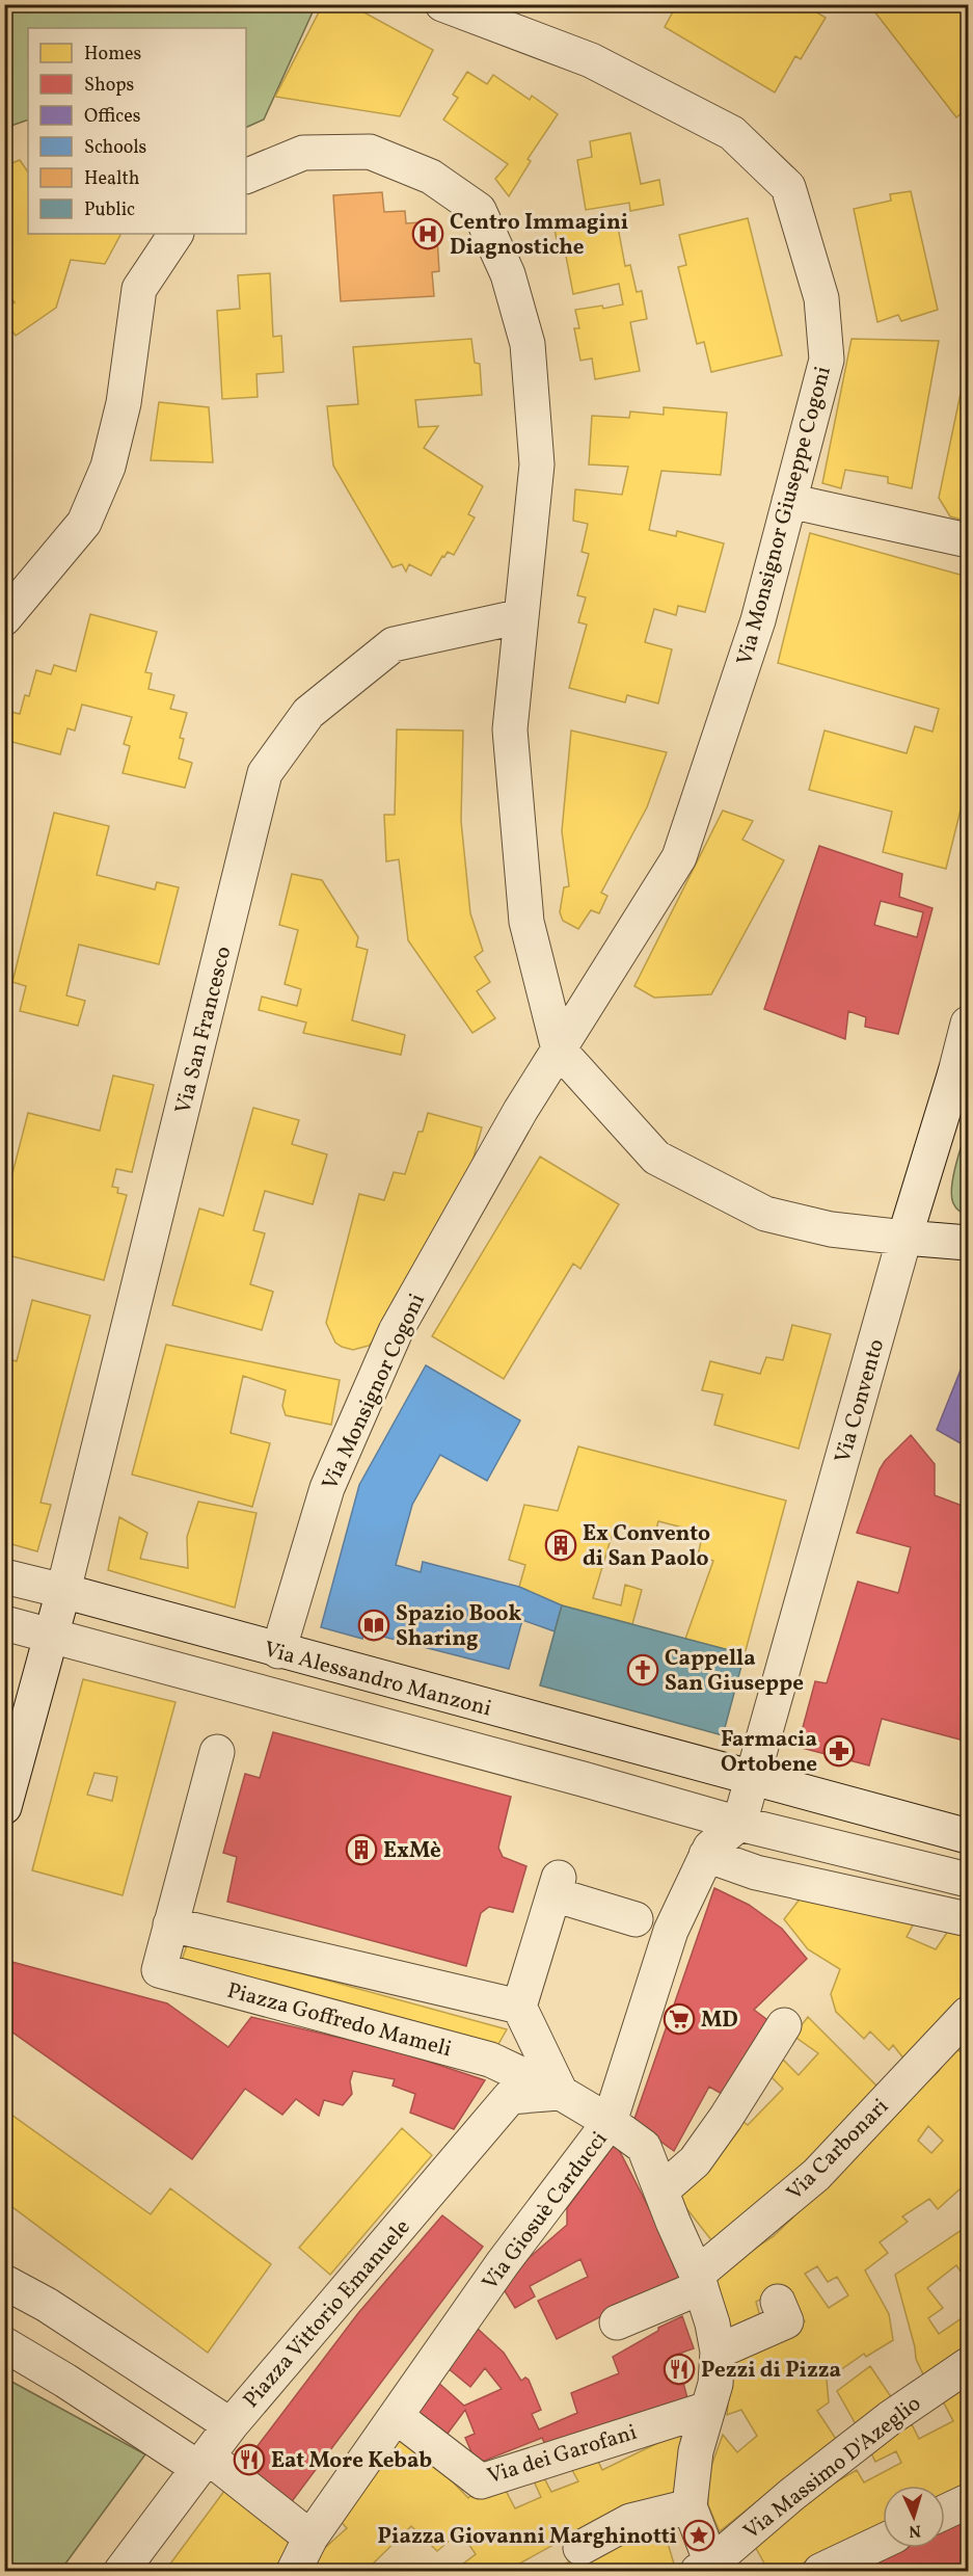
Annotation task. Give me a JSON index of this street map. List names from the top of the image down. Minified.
{"streets":{"street":["Via Monsignor Giuseppe Cogoni","Via San Francesco","Via Monsignor Cogoni","Via Convento","Via Alessandro Manzoni","Piazza Goffredo Mameli","Via Carbonari","Via Giosuè Carducci","Piazza Vittorio Emanuele","Via dei Garofani","Via Massimo D'Azeglio"]},"crossings":[["Via Monsignor Giuseppe Cogoni","Via Monsignor Cogoni"],["Via San Francesco","Via Alessandro Manzoni"],["Via Monsignor Cogoni","Via Alessandro Manzoni"],["Via Convento","Via Alessandro Manzoni"],["Via Alessandro Manzoni","Via Giosuè Carducci"],["Piazza Goffredo Mameli","Via Carbonari"],["Piazza Goffredo Mameli","Via Giosuè Carducci"],["Piazza Goffredo Mameli","Piazza Vittorio Emanuele"],["Piazza Goffredo Mameli","Via dei Garofani"],["Via Giosuè Carducci","Via dei Garofani"]],"places":{"hospital":["Centro Immagini Diagnostiche"],"building":["Ex Convento di San Paolo","ExMè"],"library":["Spazio Book Sharing"],"church":["Cappella San Giuseppe"],"pharmacy":["Farmacia Ortobene"],"supermarket":["MD"],"restaurant":["Pezzi di Pizza","Eat More Kebab"],"place":["Piazza Giovanni Marghinotti"]},"legend":["Homes","Shops","Offices","Schools","Health","Public"],"north":"bottom"}
